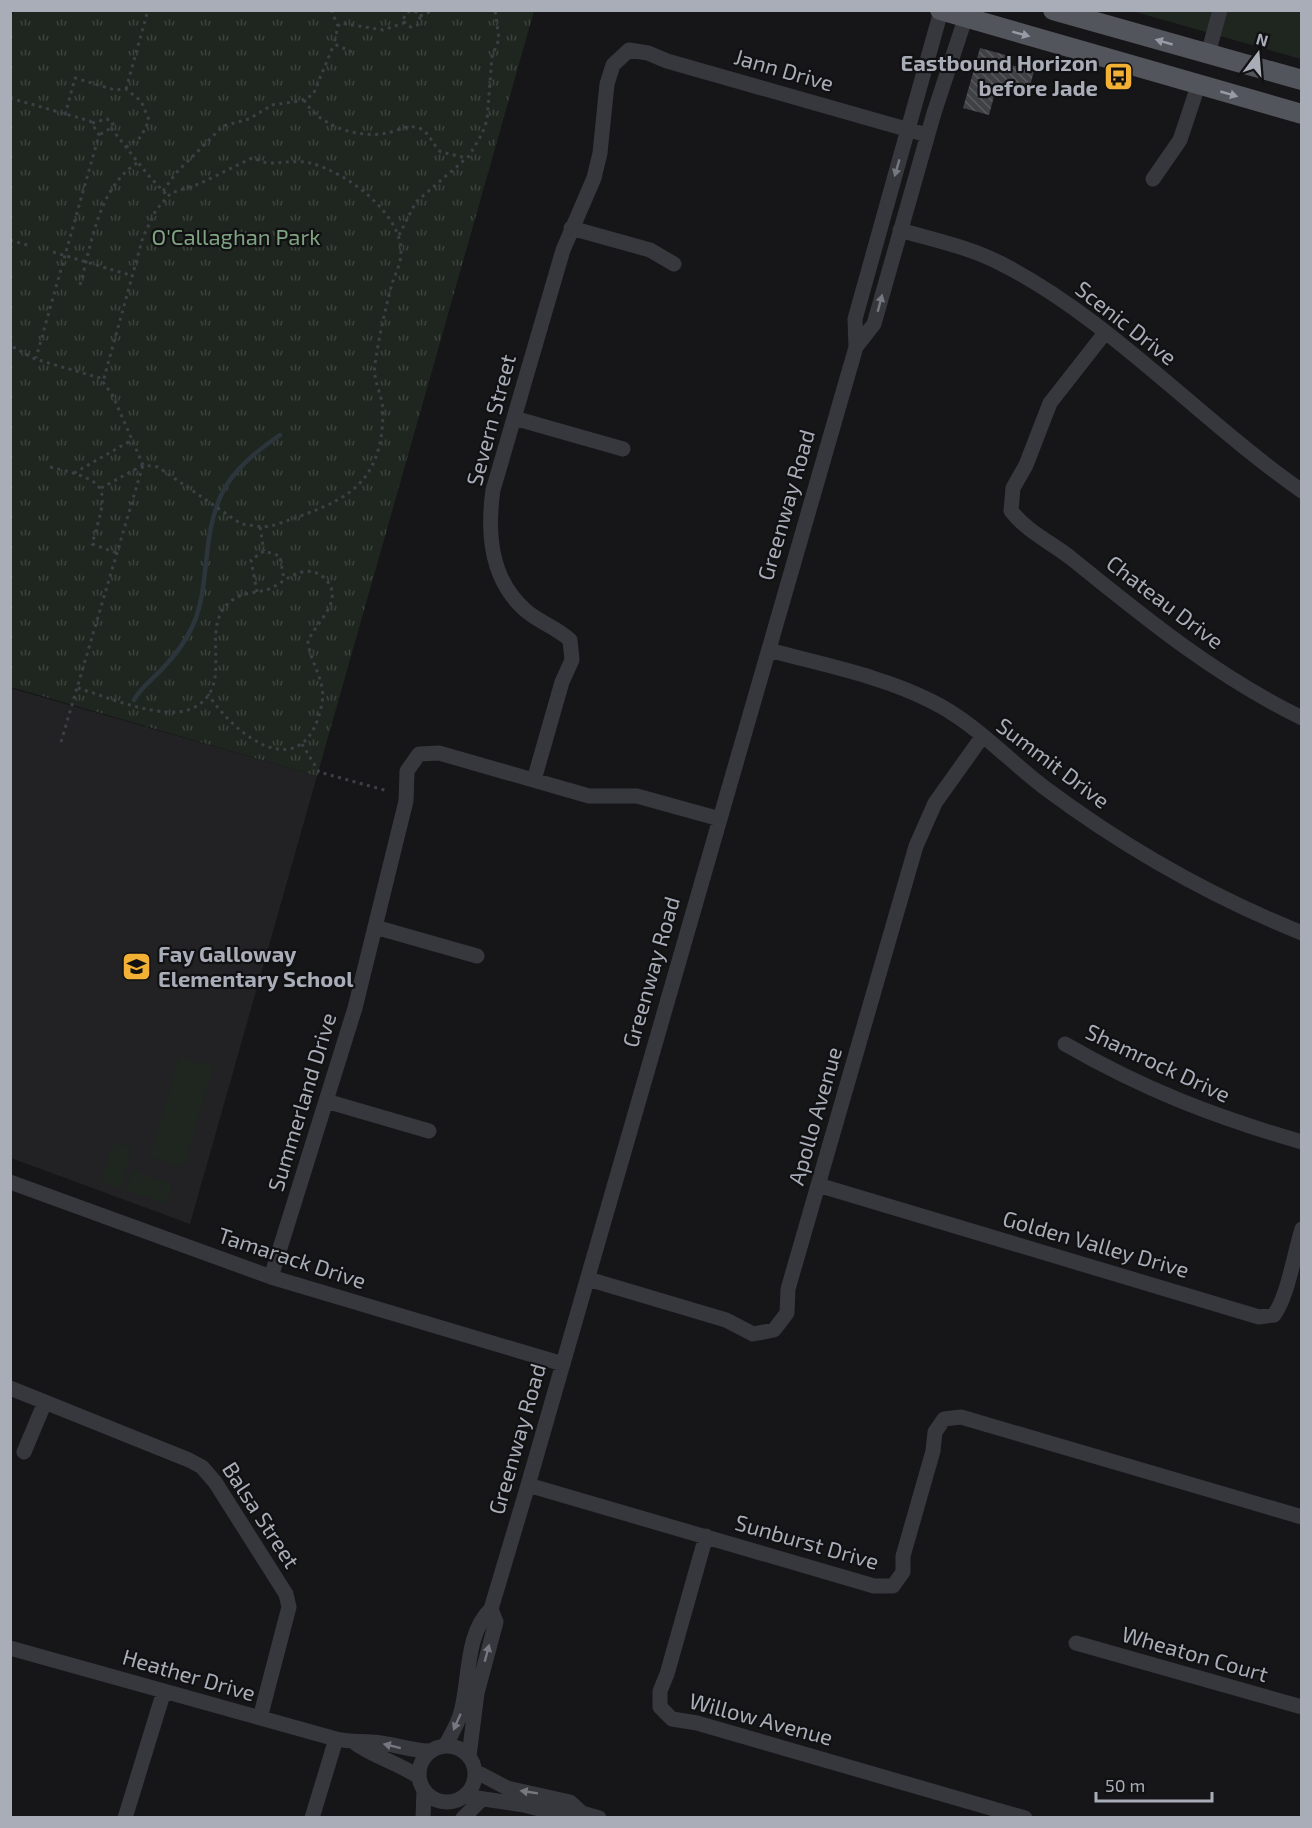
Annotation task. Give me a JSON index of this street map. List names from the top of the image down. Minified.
{"streets":{"street":["Jann Drive","Scenic Drive","Severn Street","Greenway Road","Chateau Drive","Summit Drive","Shamrock Drive","Summerland Drive","Apollo Avenue","Golden Valley Drive","Tamarack Drive","Balsa Street","Sunburst Drive","Wheaton Court","Heather Drive","Willow Avenue"]},"crossings":[["Jann Drive","Severn Street"],["Jann Drive","Greenway Road"],["Scenic Drive","Greenway Road"],["Scenic Drive","Chateau Drive"],["Severn Street","Summerland Drive"],["Greenway Road","Summit Drive"],["Greenway Road","Summerland Drive"],["Greenway Road","Apollo Avenue"],["Greenway Road","Tamarack Drive"],["Greenway Road","Sunburst Drive"],["Greenway Road","Heather Drive"],["Summit Drive","Apollo Avenue"],["Summerland Drive","Tamarack Drive"],["Apollo Avenue","Golden Valley Drive"],["Balsa Street","Heather Drive"],["Sunburst Drive","Willow Avenue"]],"parks":["O'Callaghan Park"],"places":{"bus stop":["Eastbound Horizon before Jade"],"school or university":["Fay Galloway Elementary School"]},"scale_bar":"50 m","north":"top"}
